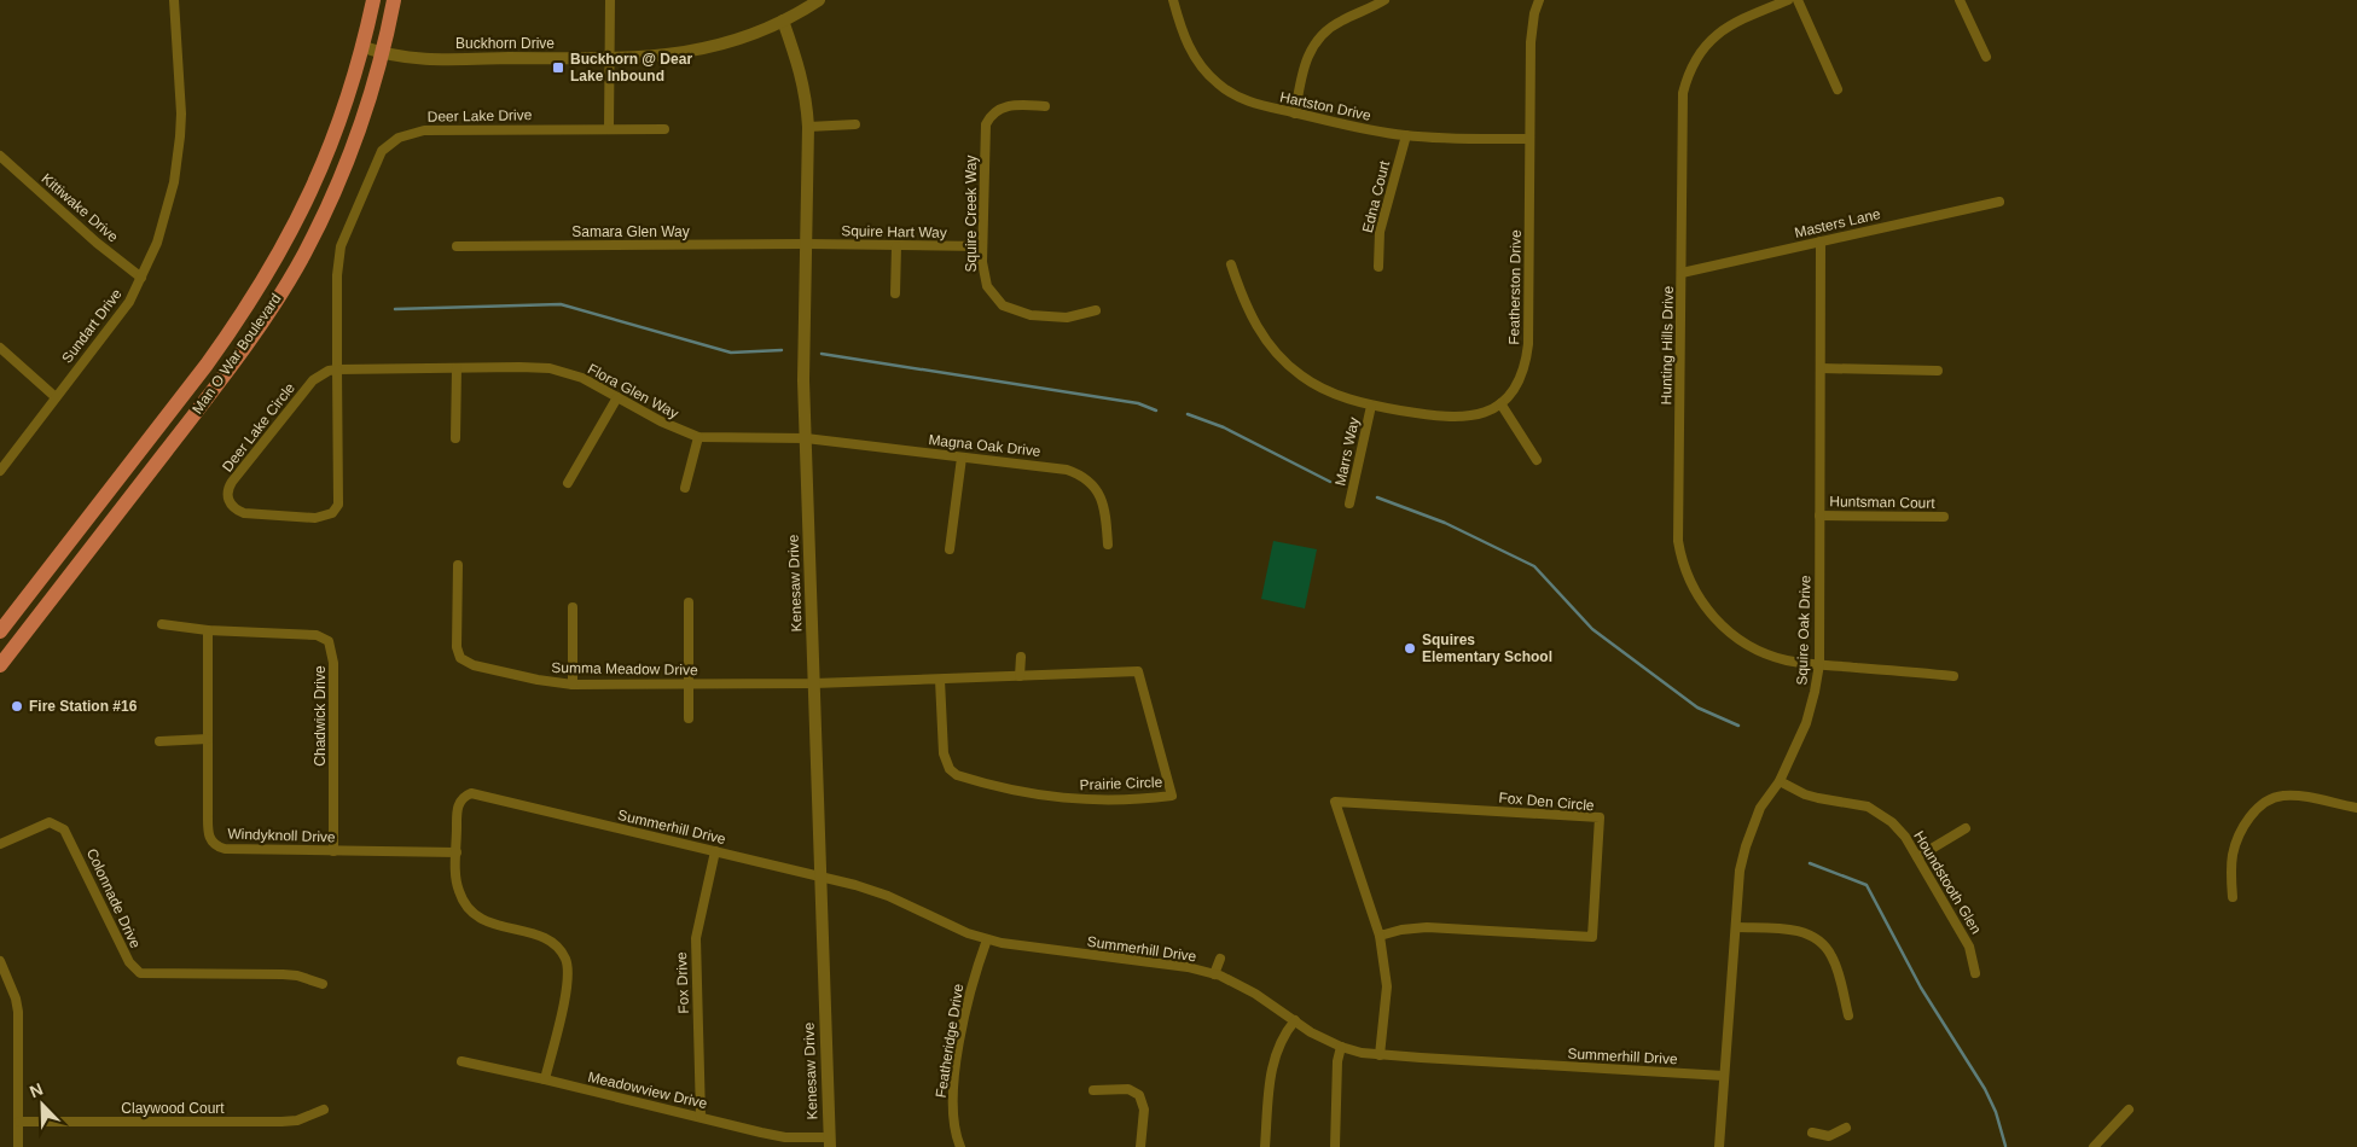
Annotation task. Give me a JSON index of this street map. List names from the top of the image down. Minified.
{"streets":{"main road":["Man O War Boulevard"],"street":["Buckhorn Drive","Hartston Drive","Deer Lake Drive","Edna Court","Kittiwake Drive","Squire Creek Way","Masters Lane","Samara Glen Way","Squire Hart Way","Featherston Drive","Sundart Drive","Hunting Hills Drive","Flora Glen Way","Deer Lake Circle","Magna Oak Drive","Marrs Way","Huntsman Court","Kenesaw Drive","Squire Oak Drive","Summa Meadow Drive","Chadwick Drive","Prairie Circle","Fox Den Circle","Summerhill Drive","Windyknoll Drive","Houndstooth Glen","Colonnade Drive","Fox Drive","Featheridge Drive","Meadowview Drive","Claywood Court"]},"crossings":[["Buckhorn Drive","Man O War Boulevard"],["Buckhorn Drive","Kenesaw Drive"],["Hartston Drive","Edna Court"],["Hartston Drive","Featherston Drive"],["Deer Lake Drive","Flora Glen Way"],["Deer Lake Drive","Deer Lake Circle"],["Kittiwake Drive","Sundart Drive"],["Squire Creek Way","Squire Hart Way"],["Masters Lane","Hunting Hills Drive"],["Masters Lane","Squire Oak Drive"],["Samara Glen Way","Squire Hart Way"],["Samara Glen Way","Kenesaw Drive"],["Squire Hart Way","Kenesaw Drive"],["Featherston Drive","Marrs Way"],["Hunting Hills Drive","Squire Oak Drive"],["Flora Glen Way","Deer Lake Circle"],["Flora Glen Way","Magna Oak Drive"],["Flora Glen Way","Kenesaw Drive"],["Magna Oak Drive","Kenesaw Drive"],["Huntsman Court","Squire Oak Drive"],["Kenesaw Drive","Summa Meadow Drive"],["Kenesaw Drive","Prairie Circle"],["Kenesaw Drive","Summerhill Drive"],["Kenesaw Drive","Meadowview Drive"],["Squire Oak Drive","Summerhill Drive"],["Squire Oak Drive","Houndstooth Glen"],["Summa Meadow Drive","Prairie Circle"],["Chadwick Drive","Windyknoll Drive"],["Fox Den Circle","Summerhill Drive"],["Summerhill Drive","Windyknoll Drive"],["Summerhill Drive","Fox Drive"],["Summerhill Drive","Featheridge Drive"],["Summerhill Drive","Meadowview Drive"],["Fox Drive","Meadowview Drive"]],"places":{"transit":["Buckhorn @ Dear Lake Inbound"],"other":["Squires Elementary School","Fire Station #16"]},"north":"top left"}
